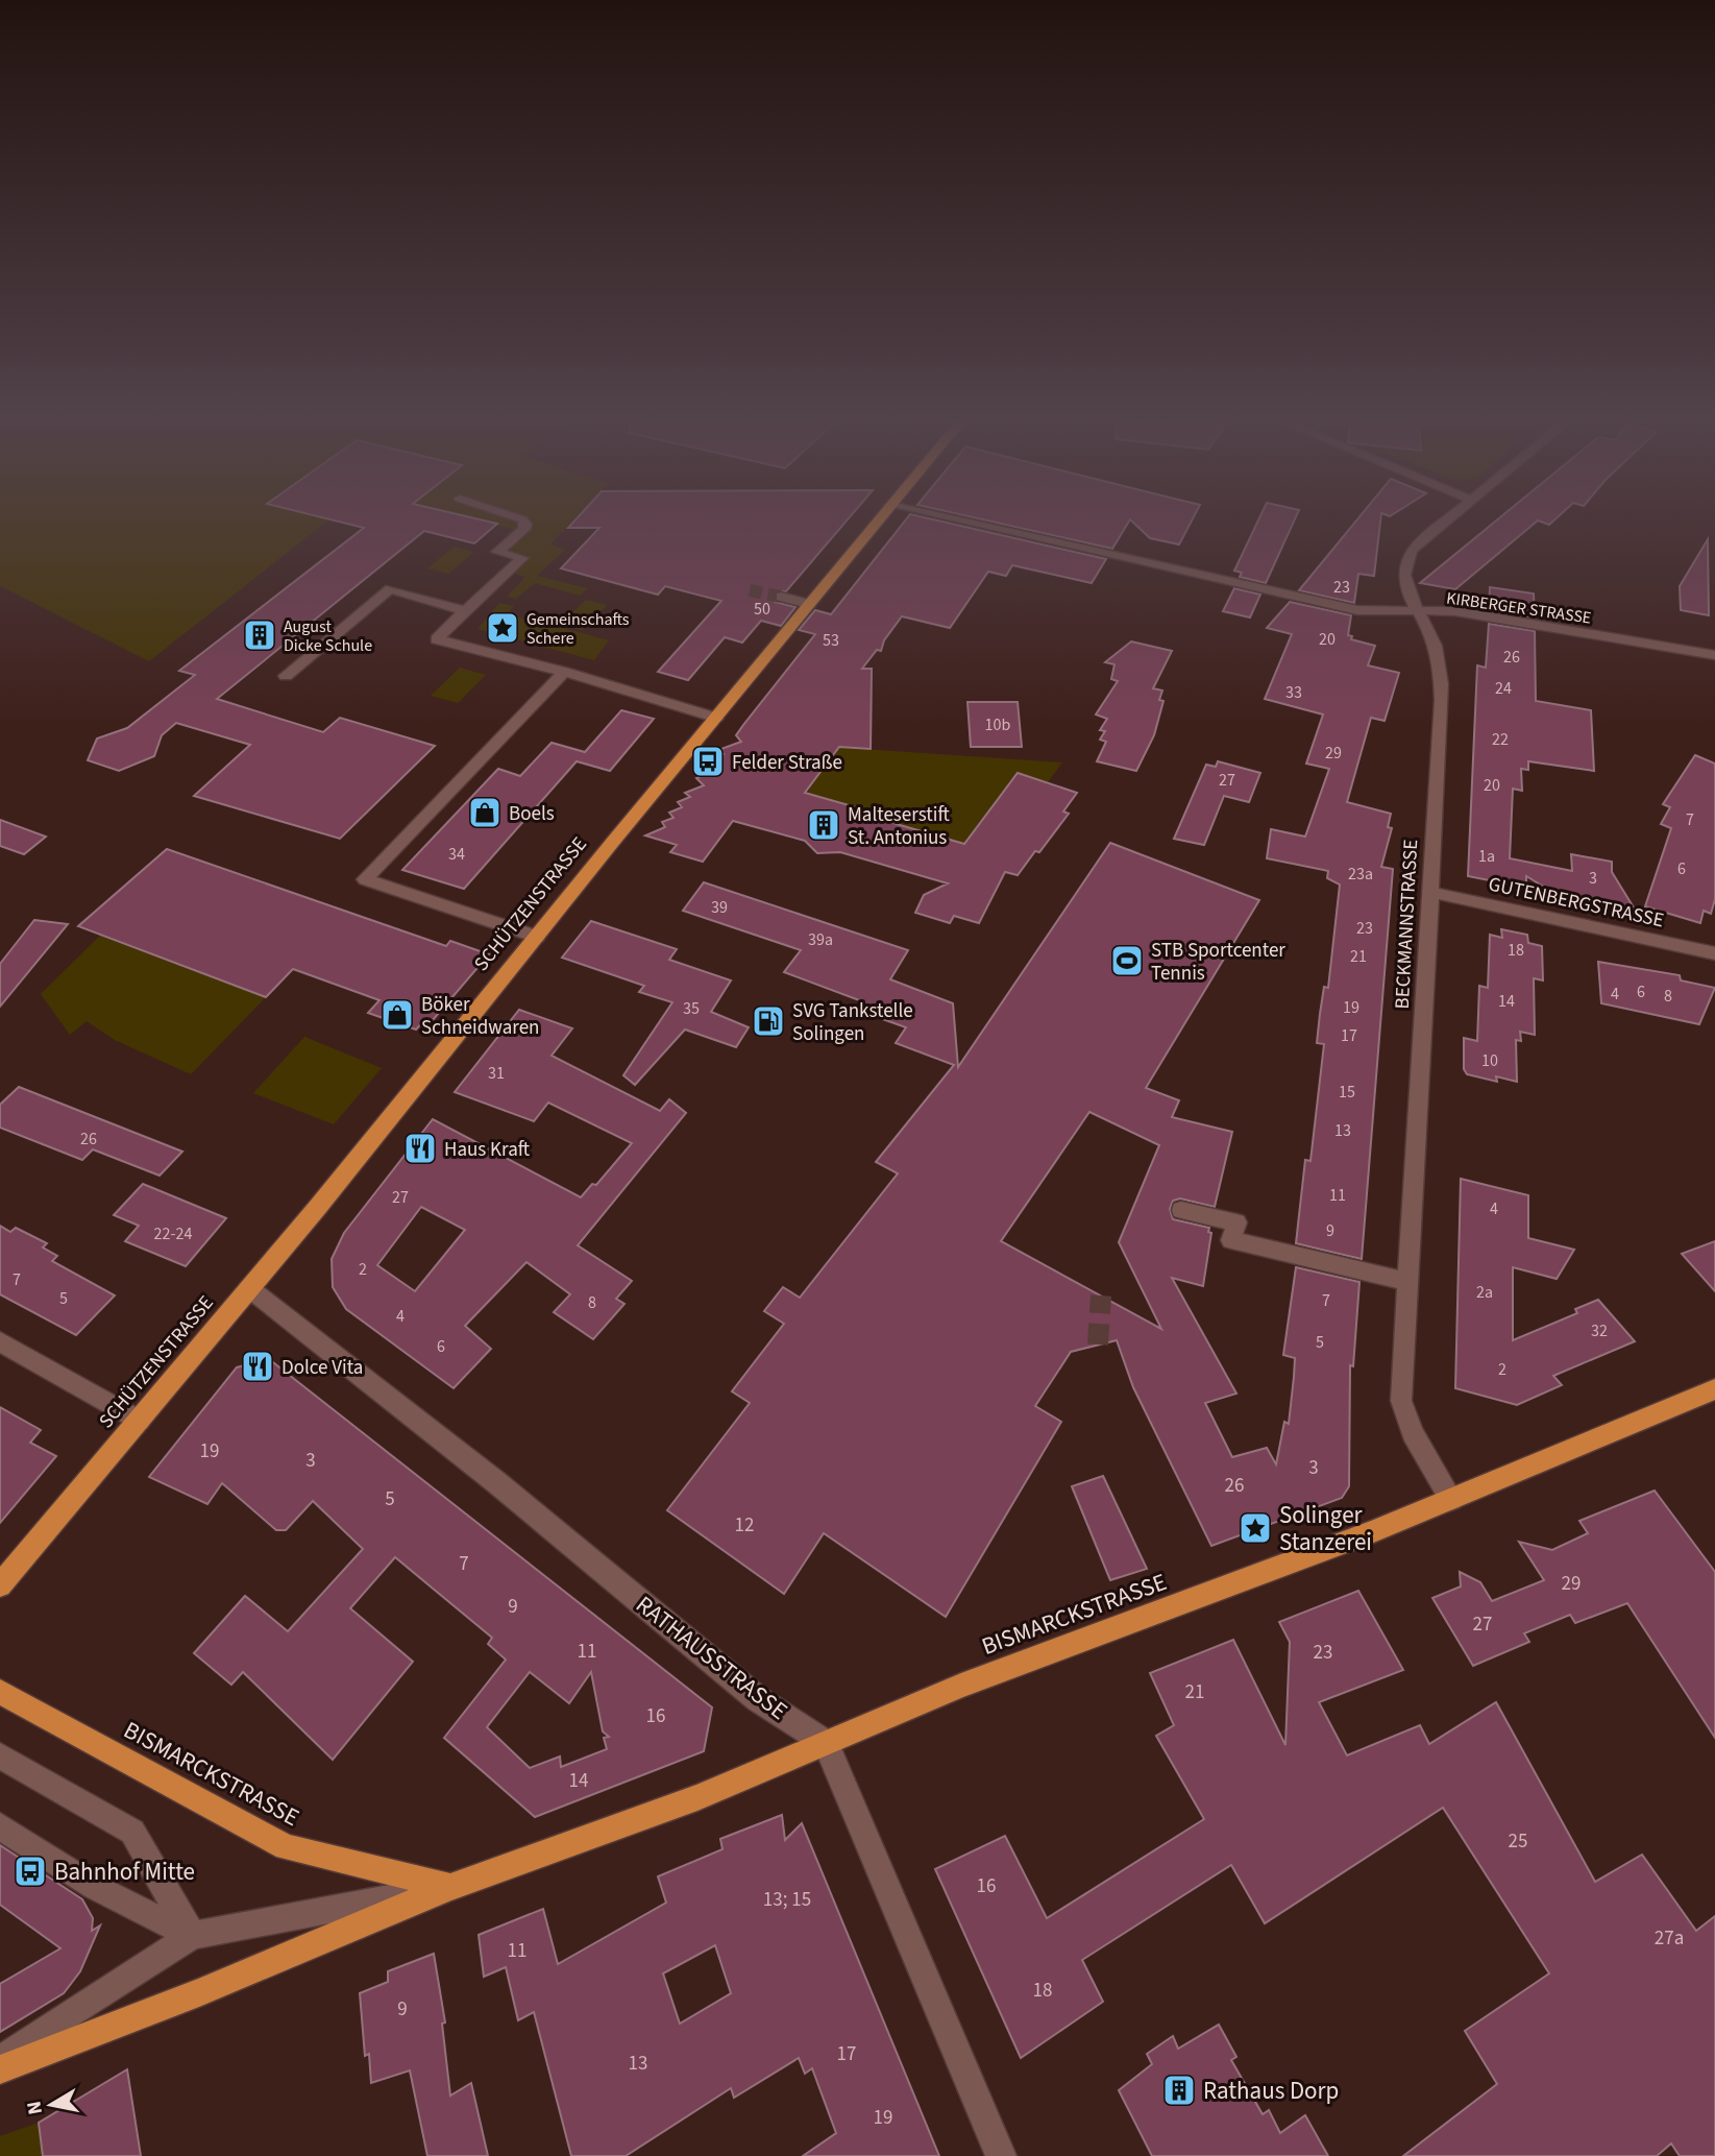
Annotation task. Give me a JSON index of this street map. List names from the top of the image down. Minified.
{"streets":{"main road":["SCHÜTZENSTRASSE","BISMARCKSTRASSE"],"street":["KIRBERGER STRASSE","GUTENBERGSTRASSE","BECKMANNSTRASSE","RATHAUSSTRASSE"]},"crossings":[["KIRBERGER STRASSE","BECKMANNSTRASSE"],["GUTENBERGSTRASSE","BECKMANNSTRASSE"],["SCHÜTZENSTRASSE","RATHAUSSTRASSE"],["BECKMANNSTRASSE","BISMARCKSTRASSE"],["BISMARCKSTRASSE","RATHAUSSTRASSE"]],"places":{"place":["Gemeinschafts Schere","Solinger Stanzerei"],"building":["August Dicke Schule","Malteserstift St. Antonius","Rathaus Dorp"],"bus stop":["Felder Straße","Bahnhof Mitte"],"shop":["Boels","Böker Schneidwaren"],"sports":["STB Sportcenter Tennis"],"fuel station":["SVG Tankstelle Solingen"],"restaurant":["Haus Kraft","Dolce Vita"]},"house_numbers":["23","50","20","53","26","24","33","10b","22","29","27","20","7","34","1a","6","23a","3","39","23","39a","18","21","6","4","8","14","19","35","17","10","31","15","13","26","11","27","4","9","22-24","2","7","2a","5","7","8","4","32","5","6","2","19","3","3","26","5","12","7","29","9","27","11","23","21","16","14","25","16","13; 15","27a","11","18","9","17","13","19"],"north":"left"}
